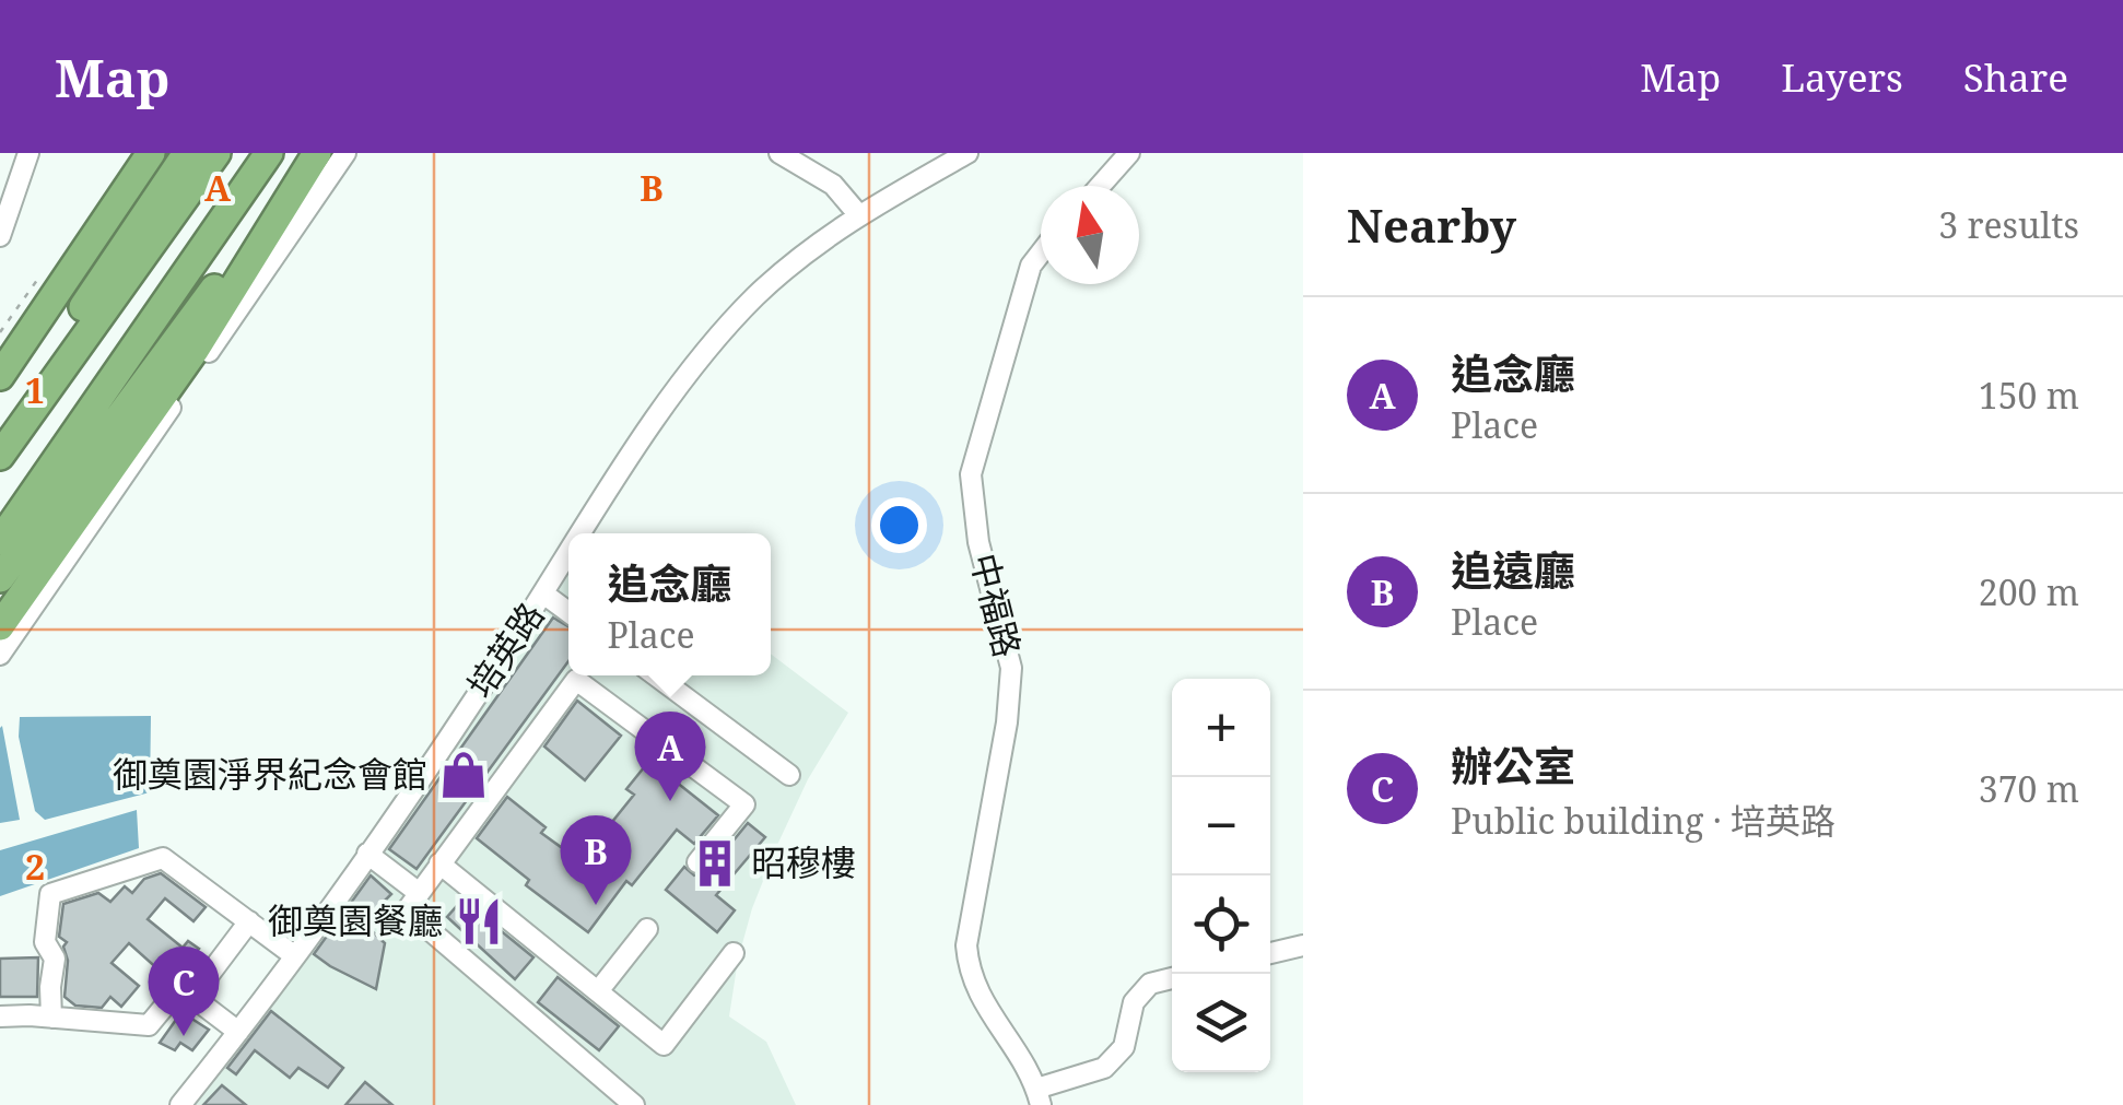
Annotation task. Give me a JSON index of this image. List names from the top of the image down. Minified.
{"streets":{"street":["中福路","培英路"]},"places":{"shop":["御奠園淨界紀念會館"],"building":["昭穆樓"],"restaurant":["御奠園餐廳"]},"north":"top","page":{"header":"Map","nav":["Map","Layers","Share"],"heading":["Nearby","3 results"],"list":[{"mark":"A","name":"追念廳","note":"Place","value":"150 m"},{"mark":"B","name":"追遠廳","note":"Place","value":"200 m"},{"mark":"C","name":"辦公室","note":"Public building · 培英路","value":"370 m"}],"popup":["追念廳","Place"],"map_buttons":["+","−"],"pins":["A","B","C"]},"grid":{"columns":["A","B"],"rows":["1","2"]}}
